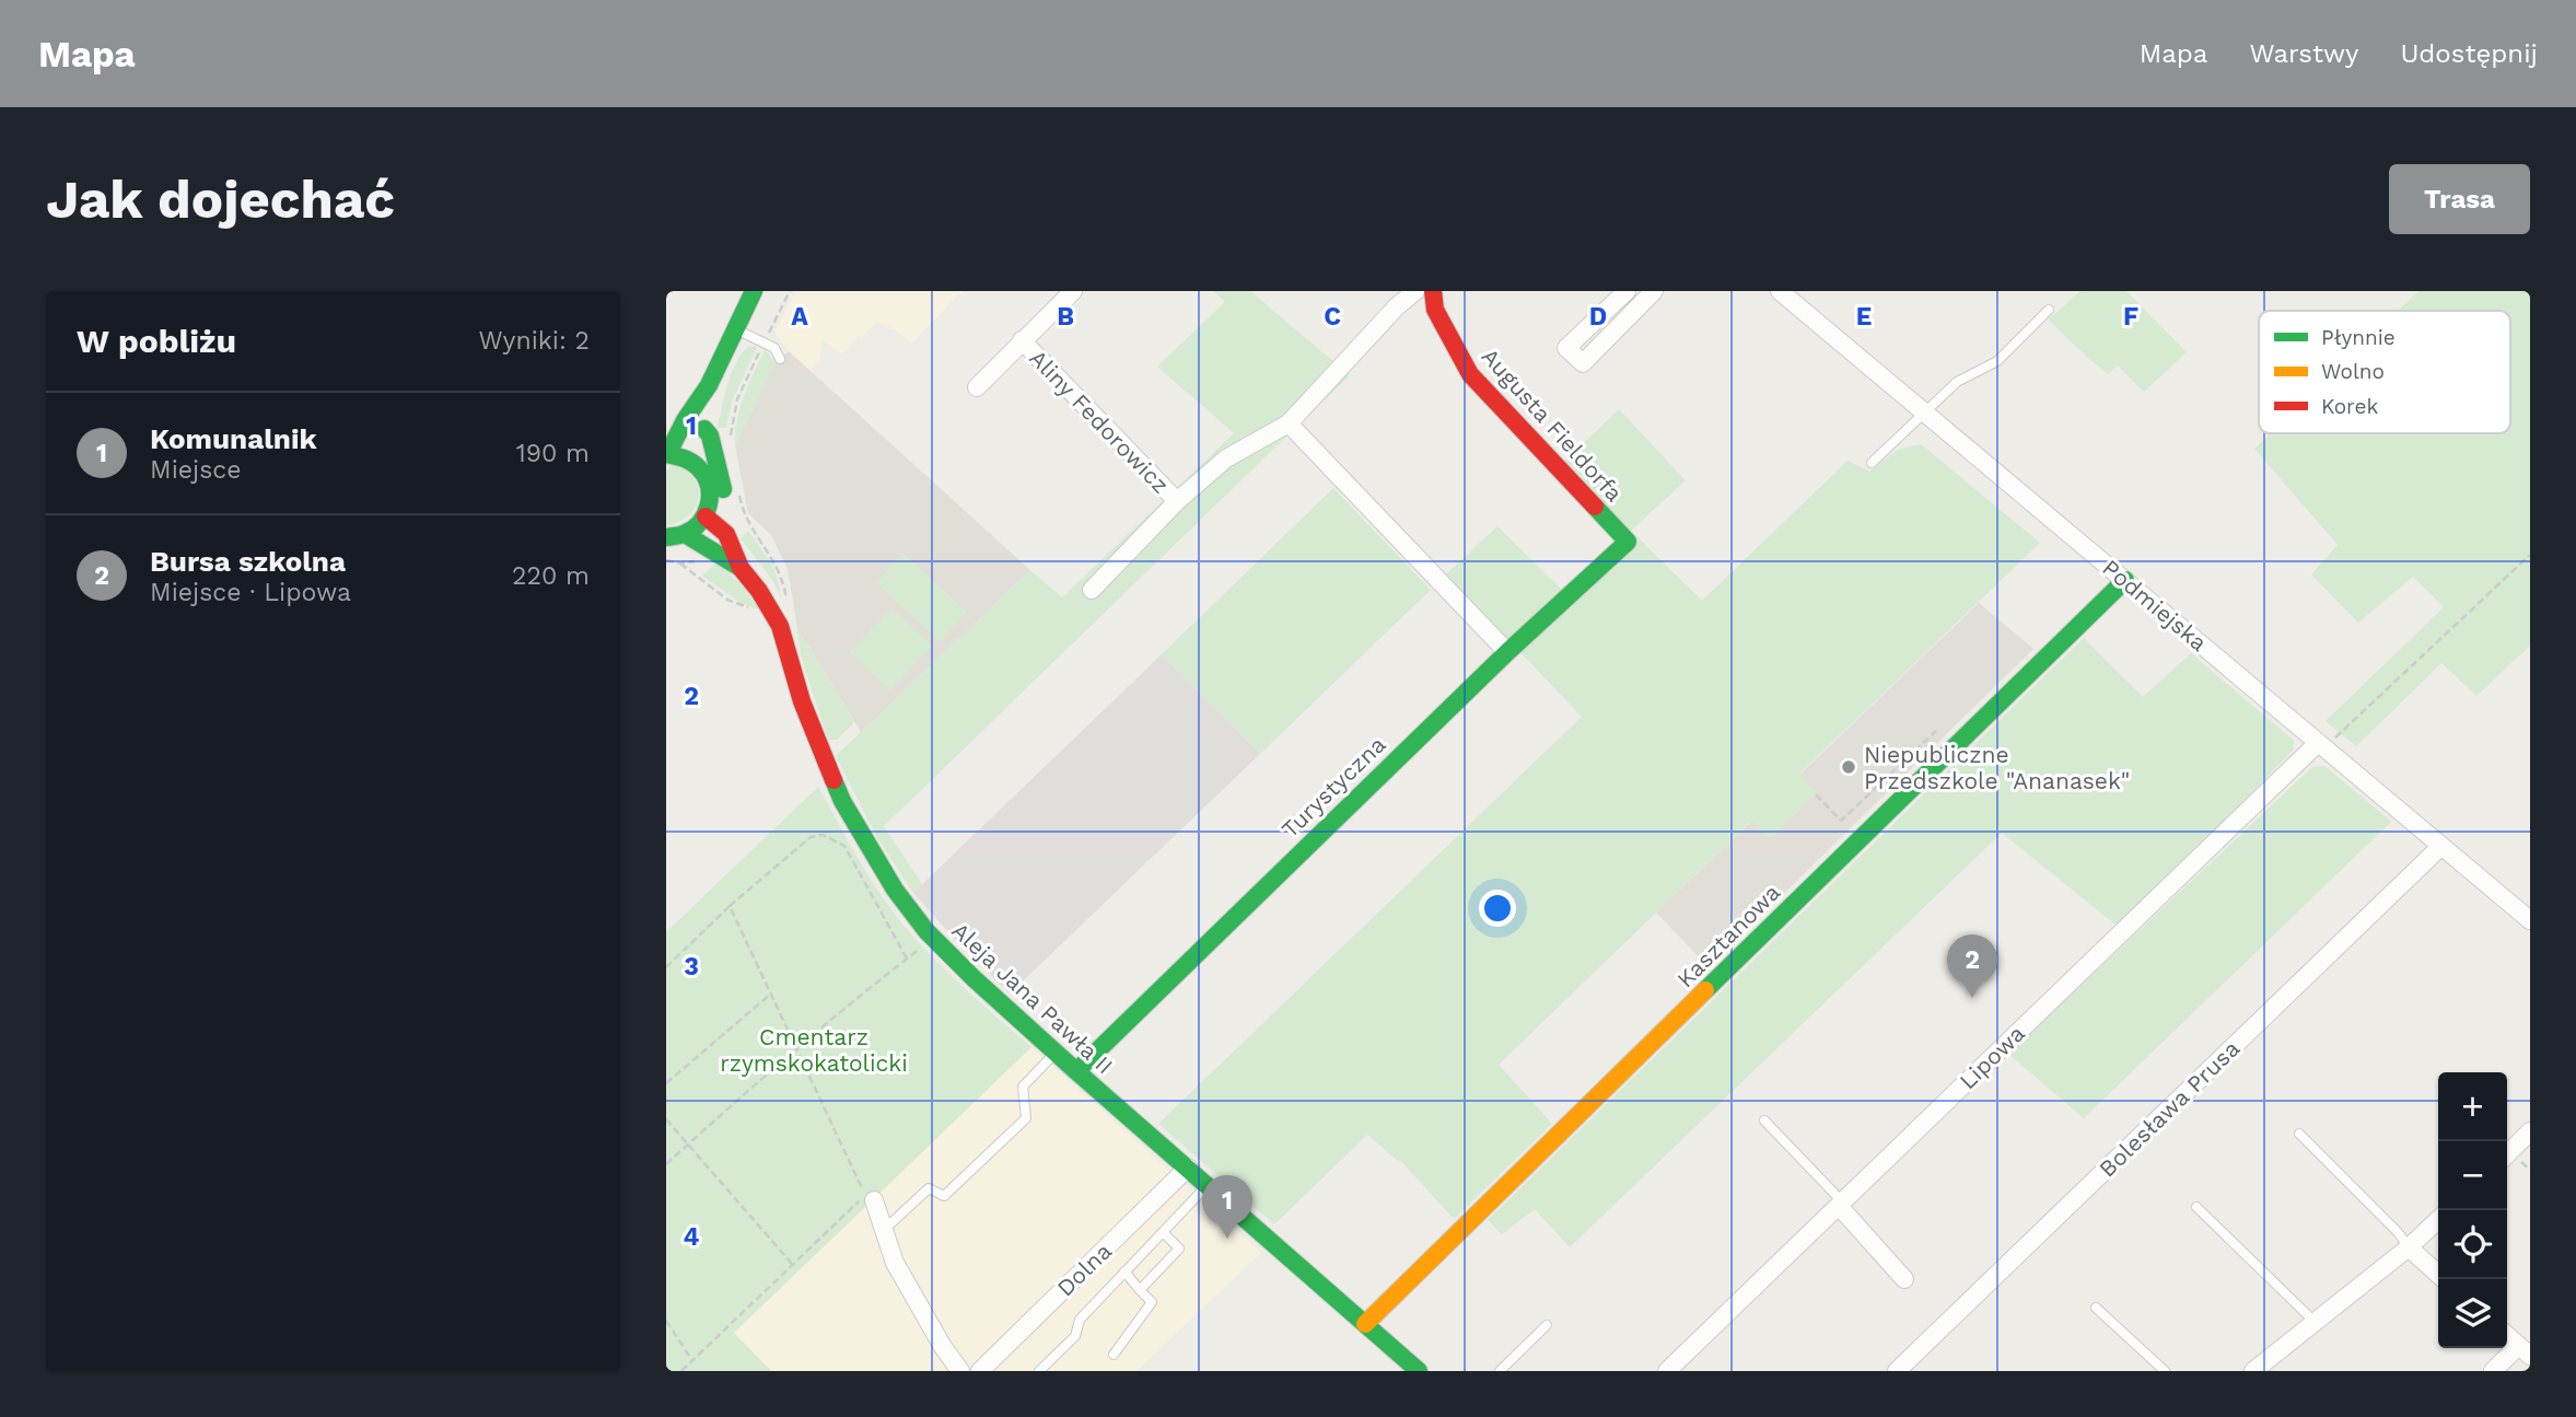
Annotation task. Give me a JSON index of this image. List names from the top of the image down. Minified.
{"streets":{"street":["Aliny Fedorowicz","Augusta Fieldorfa","Podmiejska","Turystyczna","Kasztanowa","Aleja Jana Pawła II","Lipowa","Bolesława Prusa","Dolna"]},"crossings":[["Augusta Fieldorfa","Turystyczna"],["Podmiejska","Kasztanowa"],["Podmiejska","Lipowa"],["Podmiejska","Bolesława Prusa"],["Turystyczna","Aleja Jana Pawła II"],["Kasztanowa","Aleja Jana Pawła II"],["Aleja Jana Pawła II","Dolna"]],"parks":["Cmentarz rzymskokatolicki"],"places":["Niepubliczne Przedszkole \"Ananasek\""],"legend":["Płynnie","Wolno","Korek"],"page":{"header":"Mapa","nav":["Mapa","Warstwy","Udostępnij"],"buttons":"Trasa","title":"Jak dojechać","heading":["W pobliżu","Wyniki: 2"],"list":[{"mark":"1","name":"Komunalnik","note":"Miejsce","value":"190 m"},{"mark":"2","name":"Bursa szkolna","note":"Miejsce · Lipowa","value":"220 m"}],"pins":["2","1"],"map_buttons":["+","−"]},"grid":{"columns":["A","B","C","D","E","F"],"rows":["1","2","3","4"]}}
